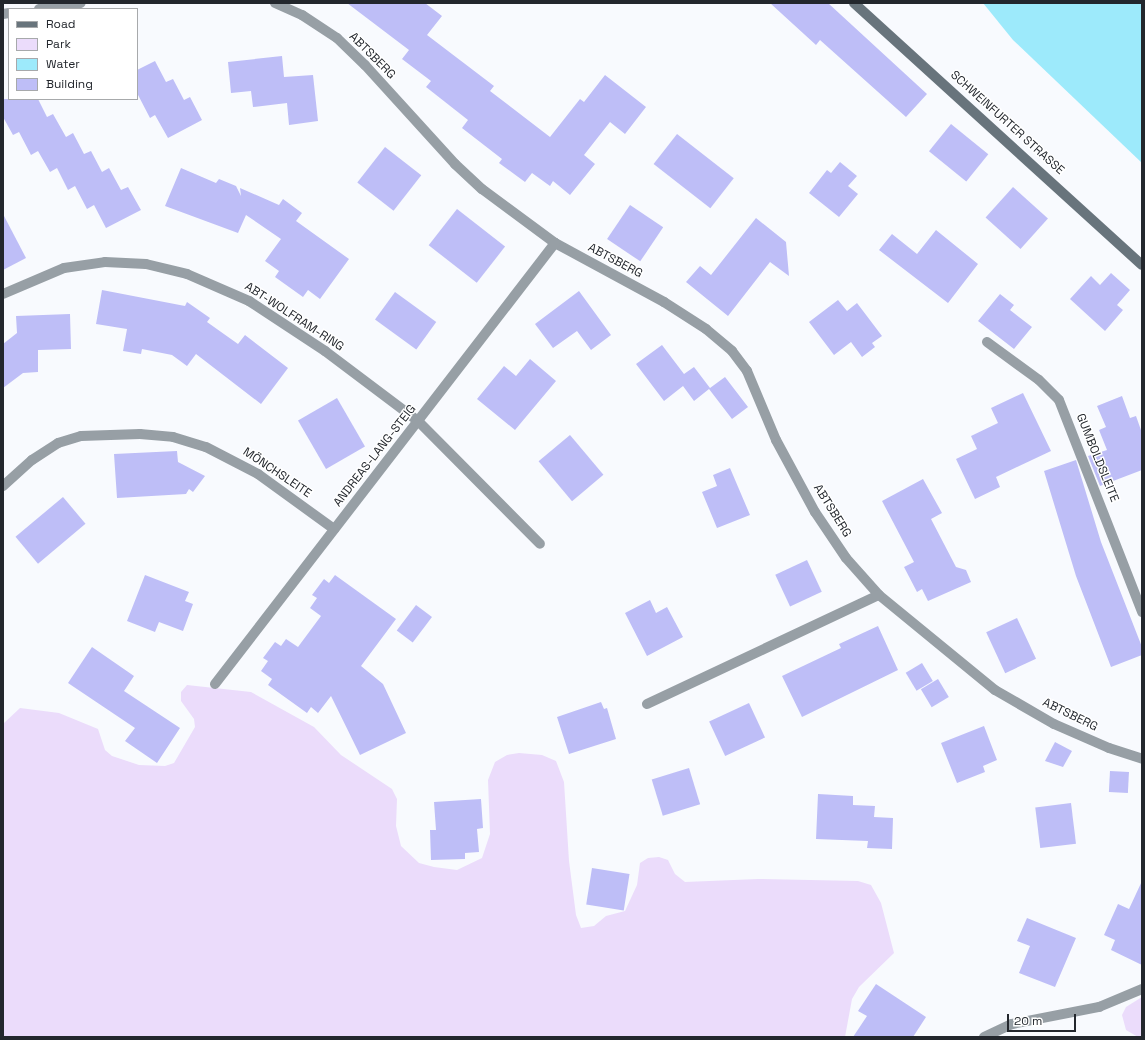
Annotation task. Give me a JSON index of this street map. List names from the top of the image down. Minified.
{"streets":{"street":["ABTSBERG","SCHWEINFURTER STRASSE","ABT-WOLFRAM-RING","ANDREAS-LANG-STEIG","GUMBOLDSLEITE","MÖNCHSLEITE"]},"crossings":[["ABTSBERG","ANDREAS-LANG-STEIG"],["ABT-WOLFRAM-RING","ANDREAS-LANG-STEIG"],["ANDREAS-LANG-STEIG","MÖNCHSLEITE"]],"legend":["Road","Park","Water","Building"],"scale_bar":"20 m"}
